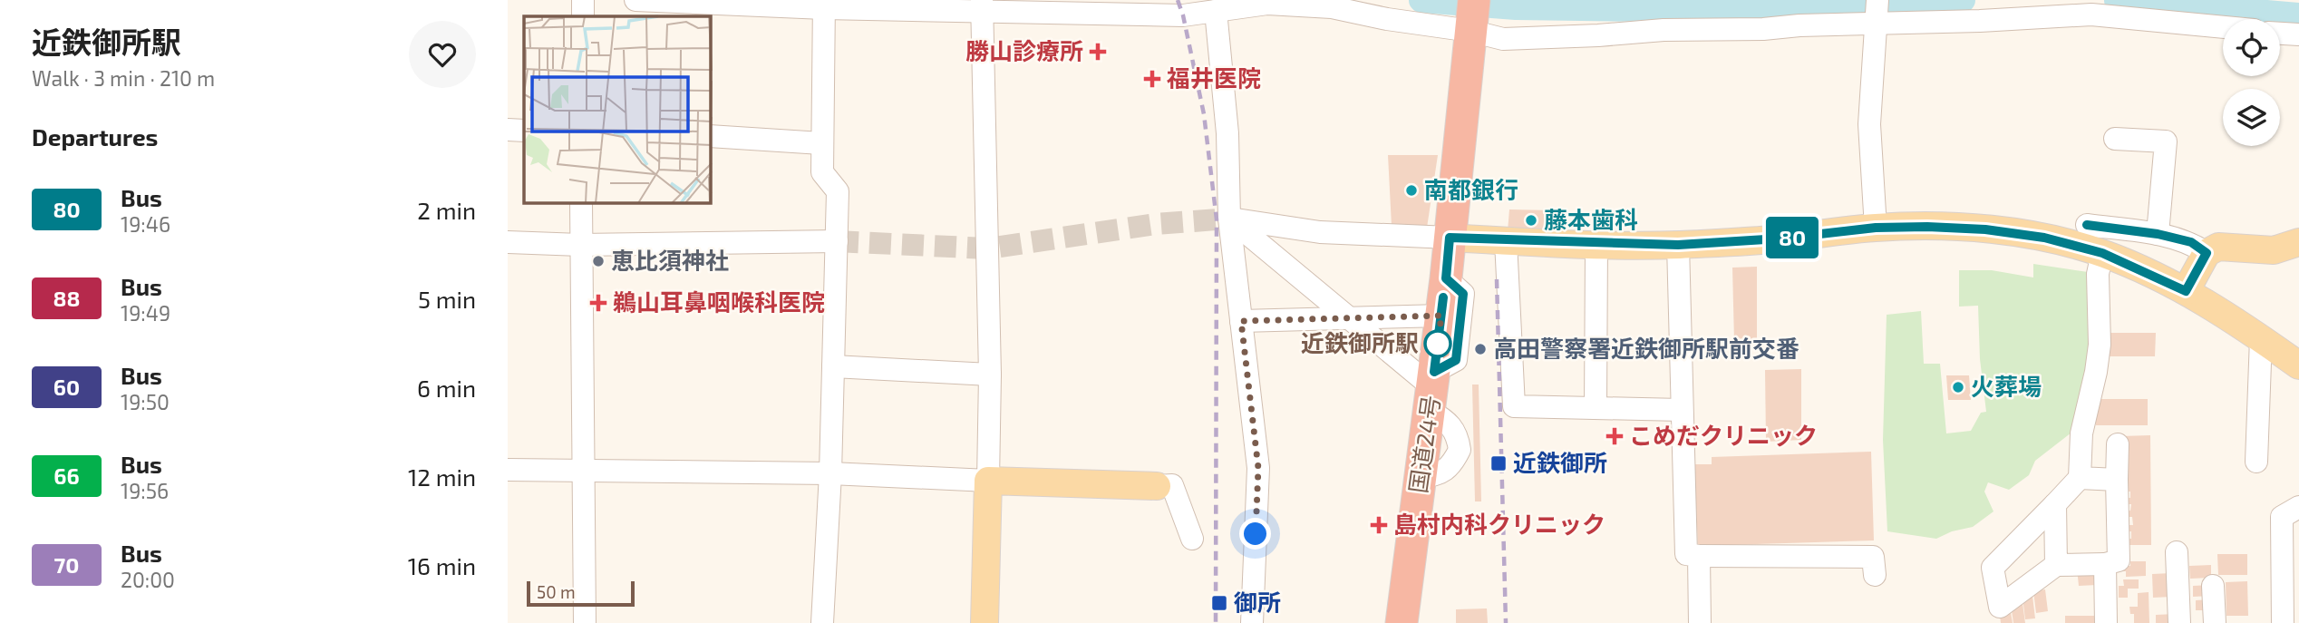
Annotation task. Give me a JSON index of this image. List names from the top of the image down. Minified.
{"streets":{"highway":["国道24号"]},"places":{"health":["勝山診療所","福井医院","鵜山耳鼻咽喉科医院","こめだクリニック","島村内科クリニック"],"other":["南都銀行","藤本歯科","恵比須神社","近鉄御所駅","高田警察署近鉄御所駅前交番","火葬場"],"transit":["近鉄御所","御所"]},"lines":["bus line 80"],"scale_bar":"50 m","page":{"heading":[["近鉄御所駅","Walk · 3 min · 210 m"],"Departures"],"on_map":"80","list":[{"mark":"80","name":"Bus","note":"19:46","value":"2 min"},{"mark":"88","name":"Bus","note":"19:49","value":"5 min"},{"mark":"60","name":"Bus","note":"19:50","value":"6 min"},{"mark":"66","name":"Bus","note":"19:56","value":"12 min"},{"mark":"70","name":"Bus","note":"20:00","value":"16 min"}],"scale":"50 m"}}
